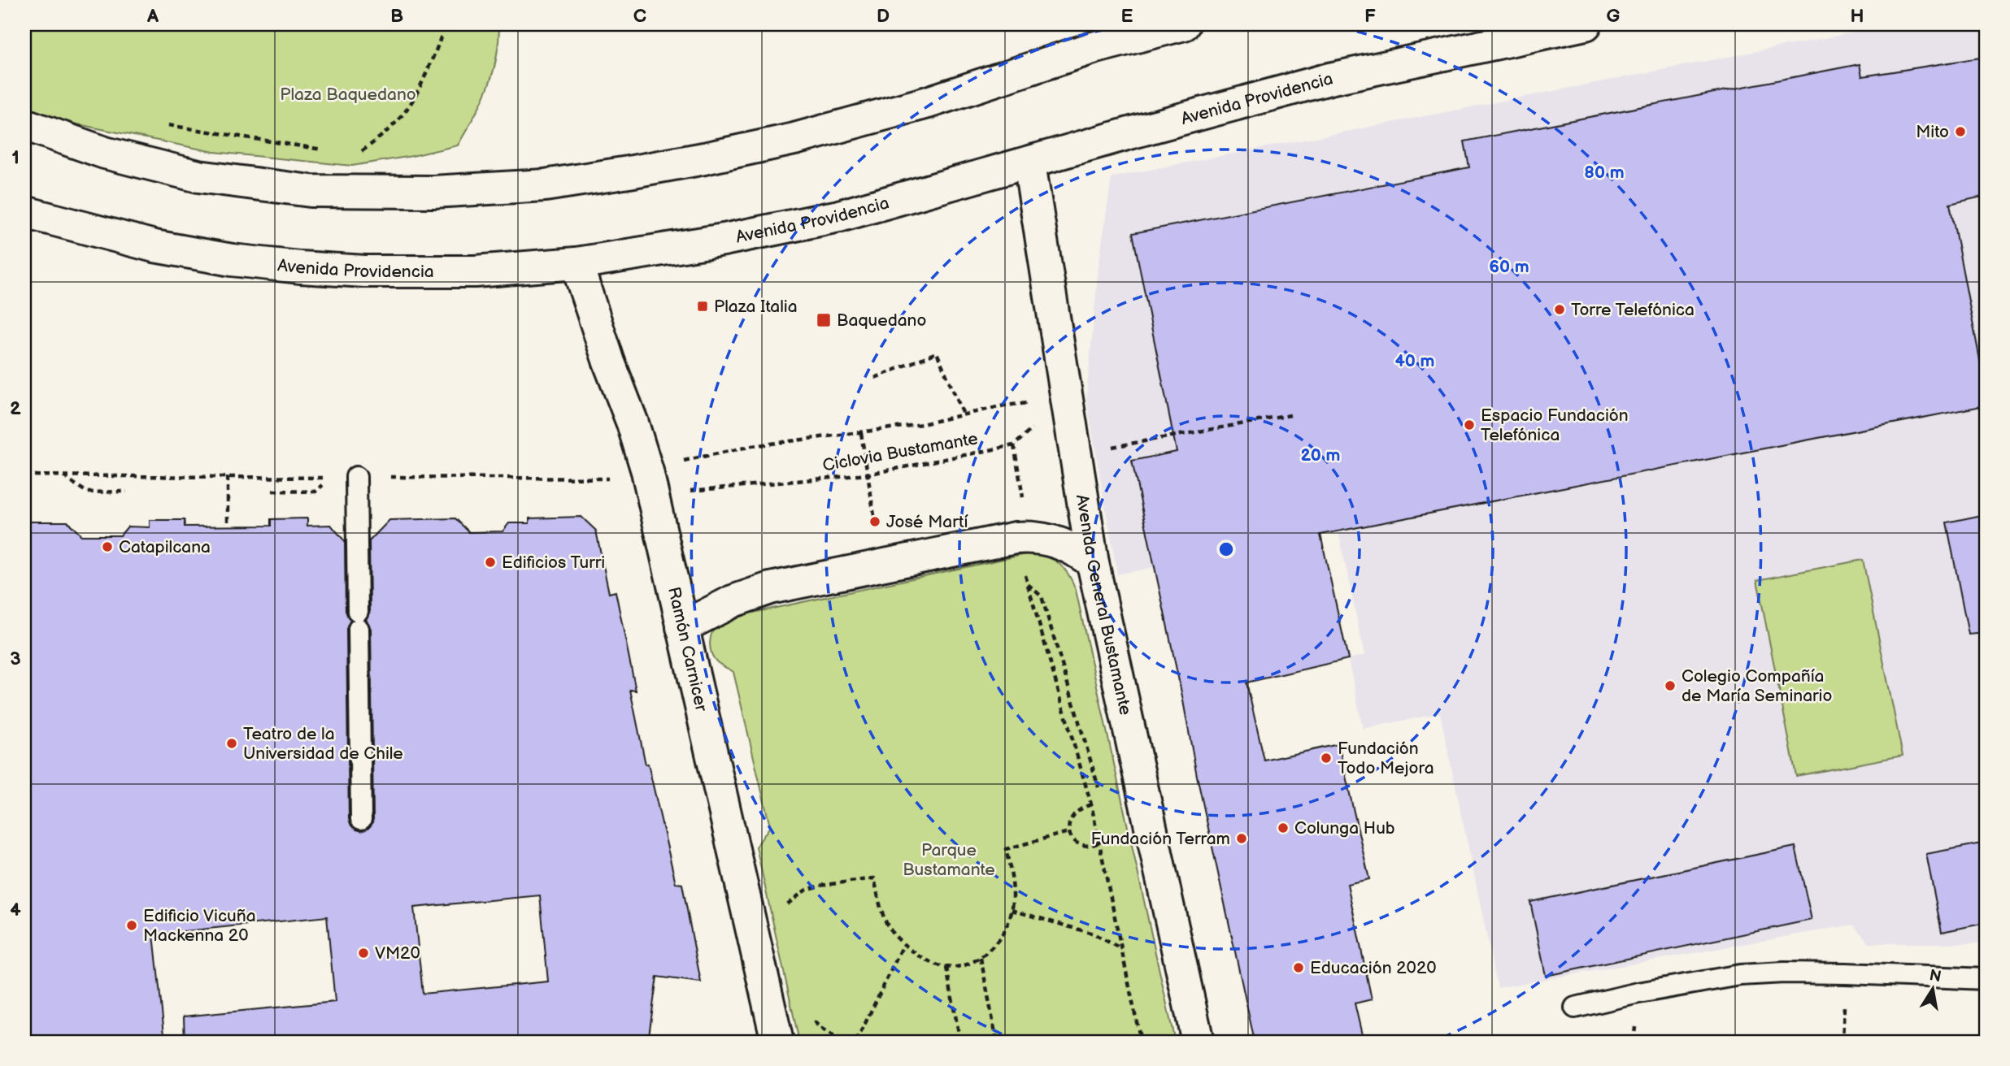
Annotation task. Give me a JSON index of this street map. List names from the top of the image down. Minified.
{"streets":{"main road":["Avenida Providencia","Avenida General Bustamante","Ramón Carnicer"],"path":["Ciclovia Bustamante"]},"crossings":[["Avenida Providencia","Avenida General Bustamante"],["Avenida Providencia","Ramón Carnicer"],["Ciclovia Bustamante","Avenida General Bustamante"],["Ciclovia Bustamante","Ramón Carnicer"]],"parks":["Plaza Baquedano","Parque Bustamante"],"places":{"other":["Mito","Torre Telefónica","Espacio Fundación Telefónica","José Martí","Catapilcana","Edificios Turri","Colegio Compañía de María Seminario","Teatro de la Universidad de Chile","Fundación Todo Mejora","Colunga Hub","Fundación Terram","Edificio Vicuña Mackenna 20","VM20","Educación 2020"],"transit":["Plaza Italia","Baquedano"]},"north":"top","grid":{"columns":["A","B","C","D","E","F","G","H"],"rows":["1","2","3","4"]},"rings":["80 m","60 m","40 m","20 m"]}
